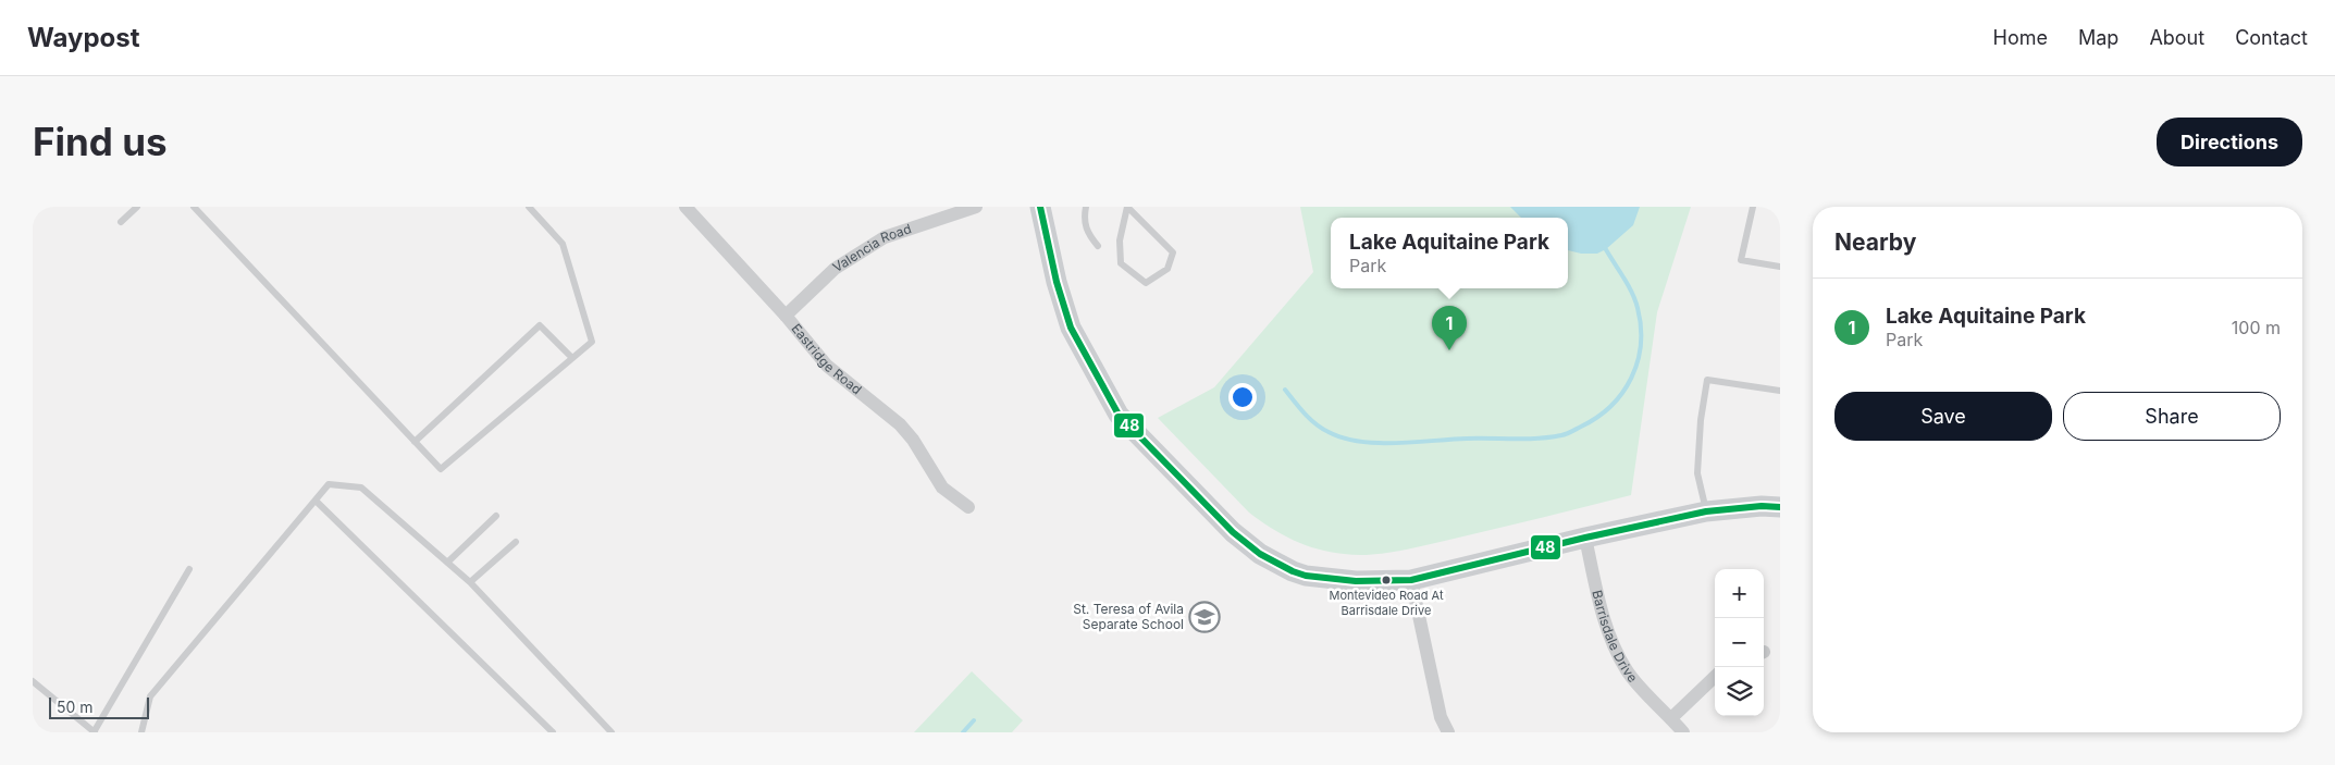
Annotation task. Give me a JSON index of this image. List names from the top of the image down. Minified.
{"streets":{"street":["Valencia Road","Eastridge Road","Barrisdale Drive"]},"crossings":[["Valencia Road","Eastridge Road"]],"places":{"other":["Montevideo Road At Barrisdale Drive"],"school or university":["St. Teresa of Avila Separate School"]},"lines":["transit line 48"],"scale_bar":"50 m","page":{"header":"Waypost","nav":["Home","Map","About","Contact"],"buttons":["Directions",["Save","Share"]],"title":"Find us","heading":"Nearby","popup":["Lake Aquitaine Park","Park"],"list":[{"mark":"1","name":"Lake Aquitaine Park","note":"Park","value":"100 m"}],"pins":"1","map_buttons":["+","−"],"scale":"50 m"}}
